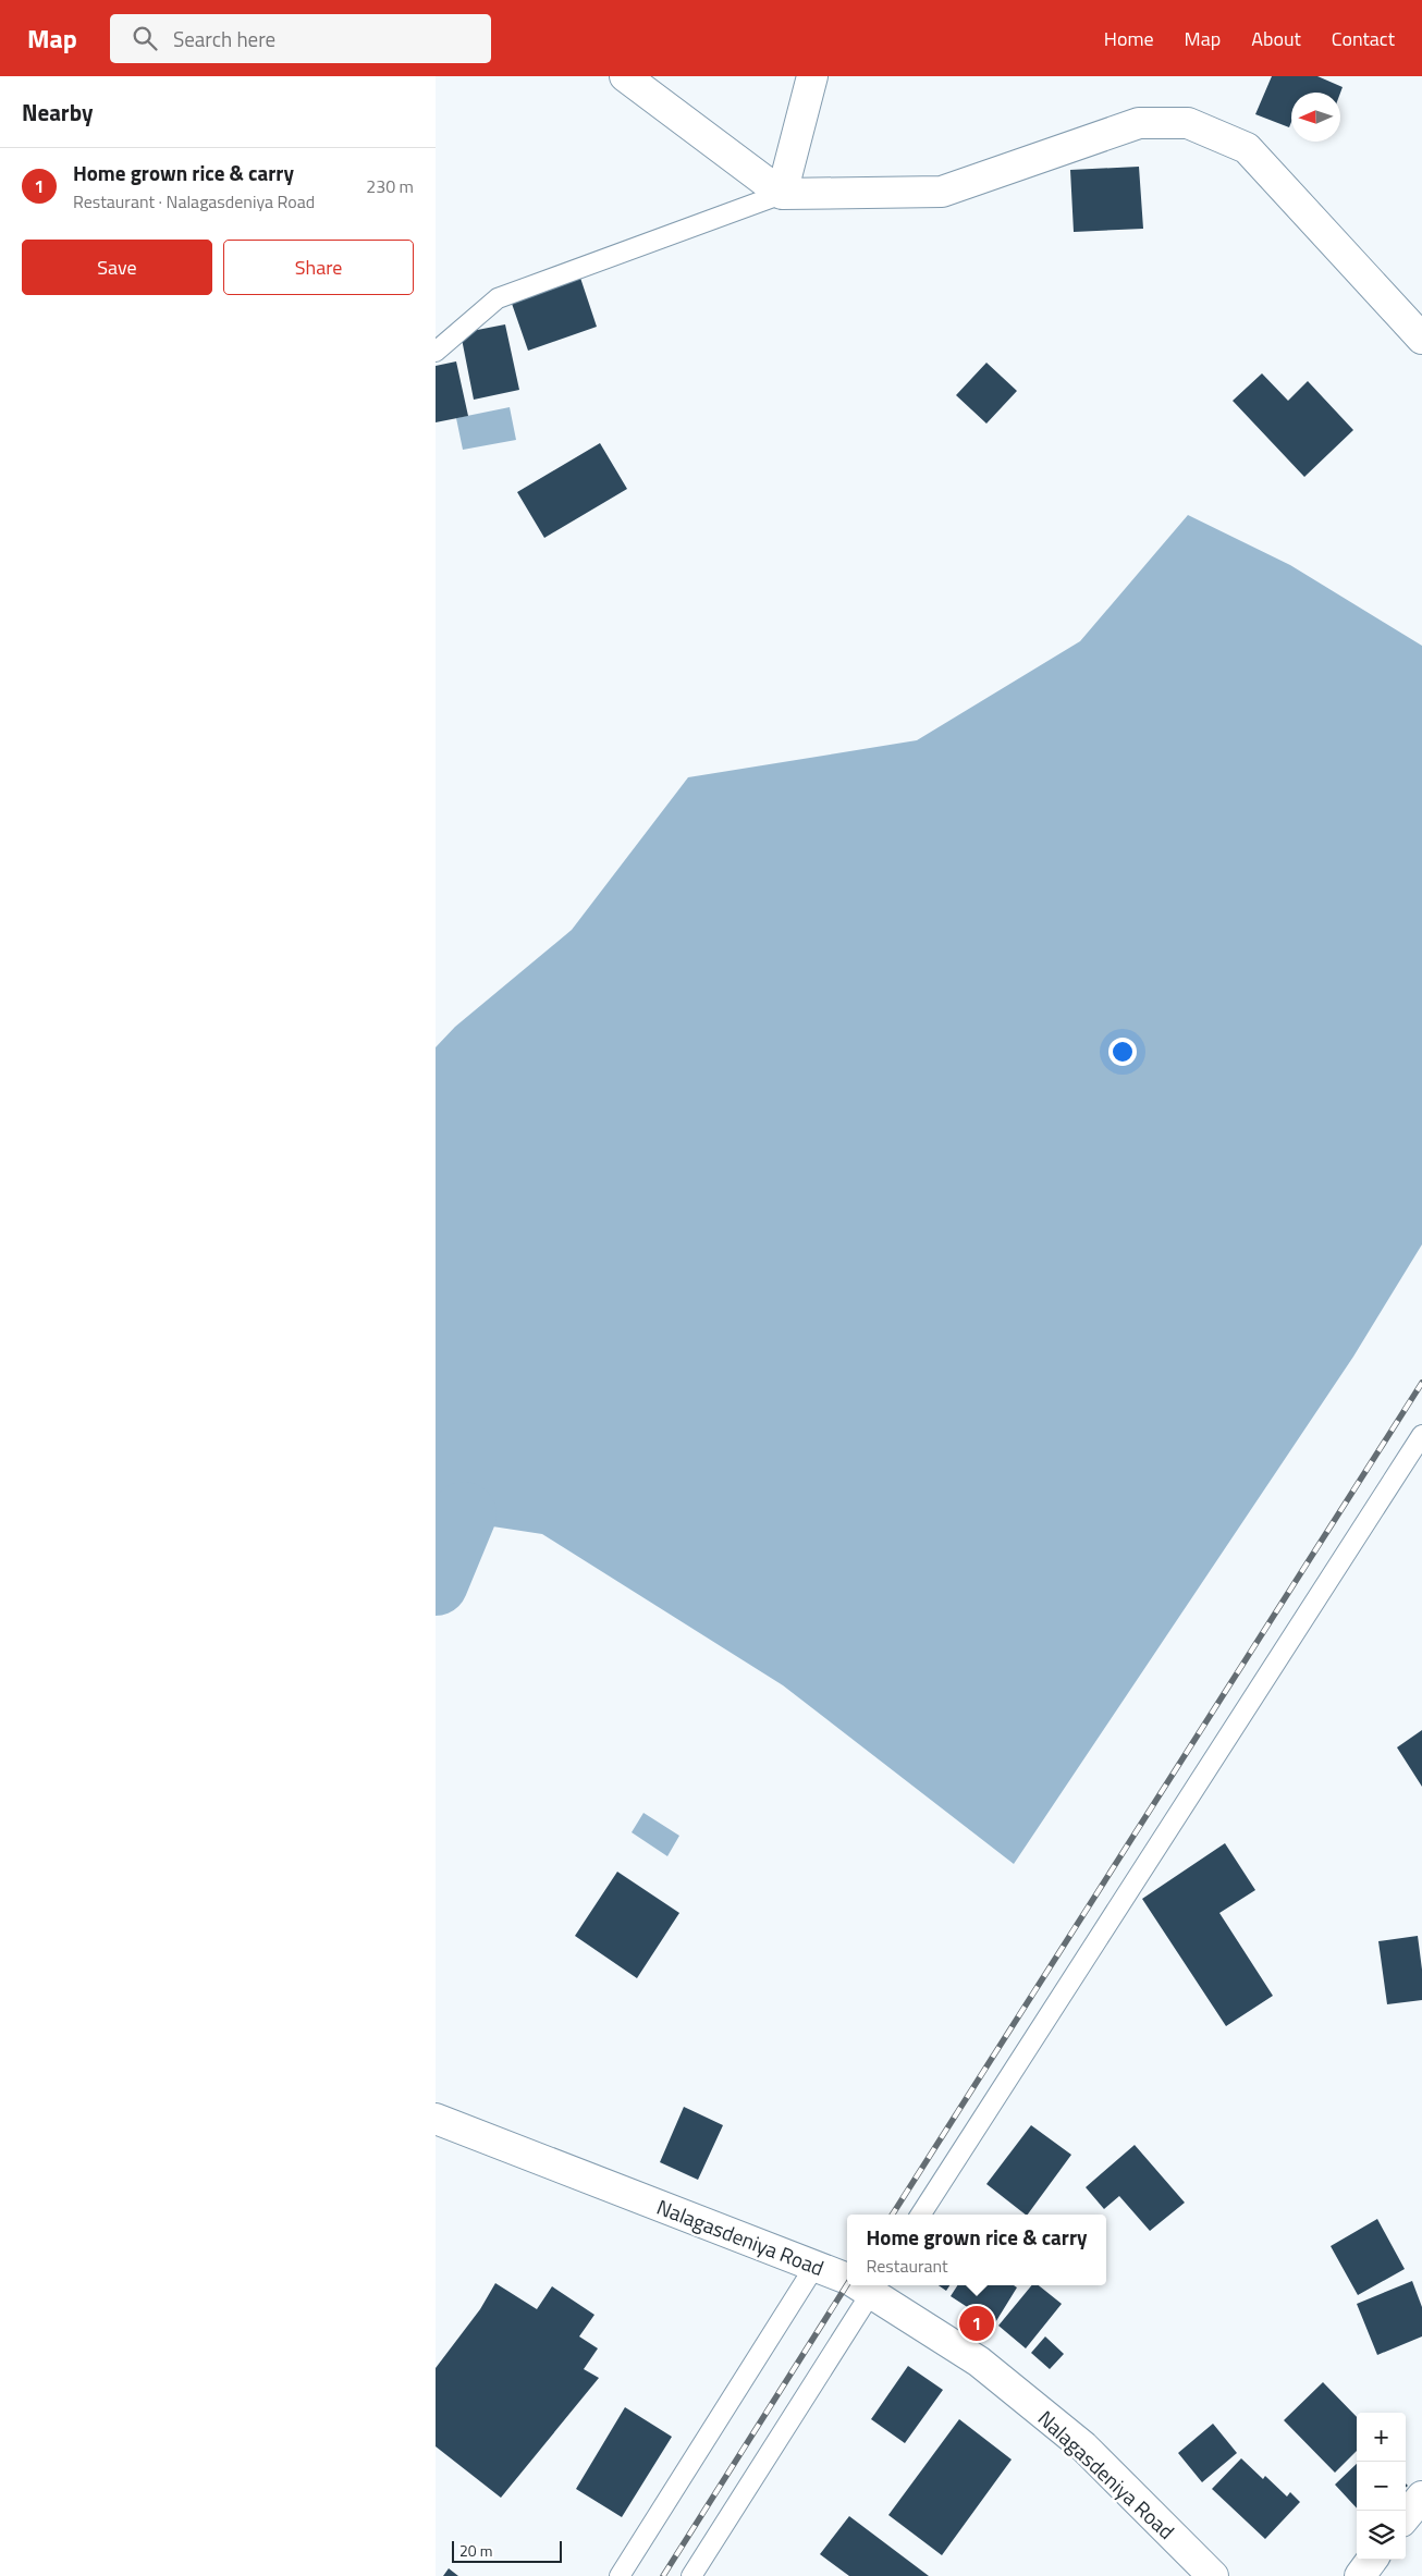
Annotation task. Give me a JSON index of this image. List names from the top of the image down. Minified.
{"streets":{"main road":["Nalagasdeniya Road"]},"scale_bar":"20 m","north":"left","page":{"header":"Map","search":"Search here","nav":["Home","Map","About","Contact"],"heading":"Nearby","list":[{"mark":"1","name":"Home grown rice & carry","note":"Restaurant · Nalagasdeniya Road","value":"230 m"}],"buttons":["Save","Share"],"popup":["Home grown rice & carry","Restaurant"],"pins":"1","map_buttons":["+","−"],"scale":"20 m"}}
